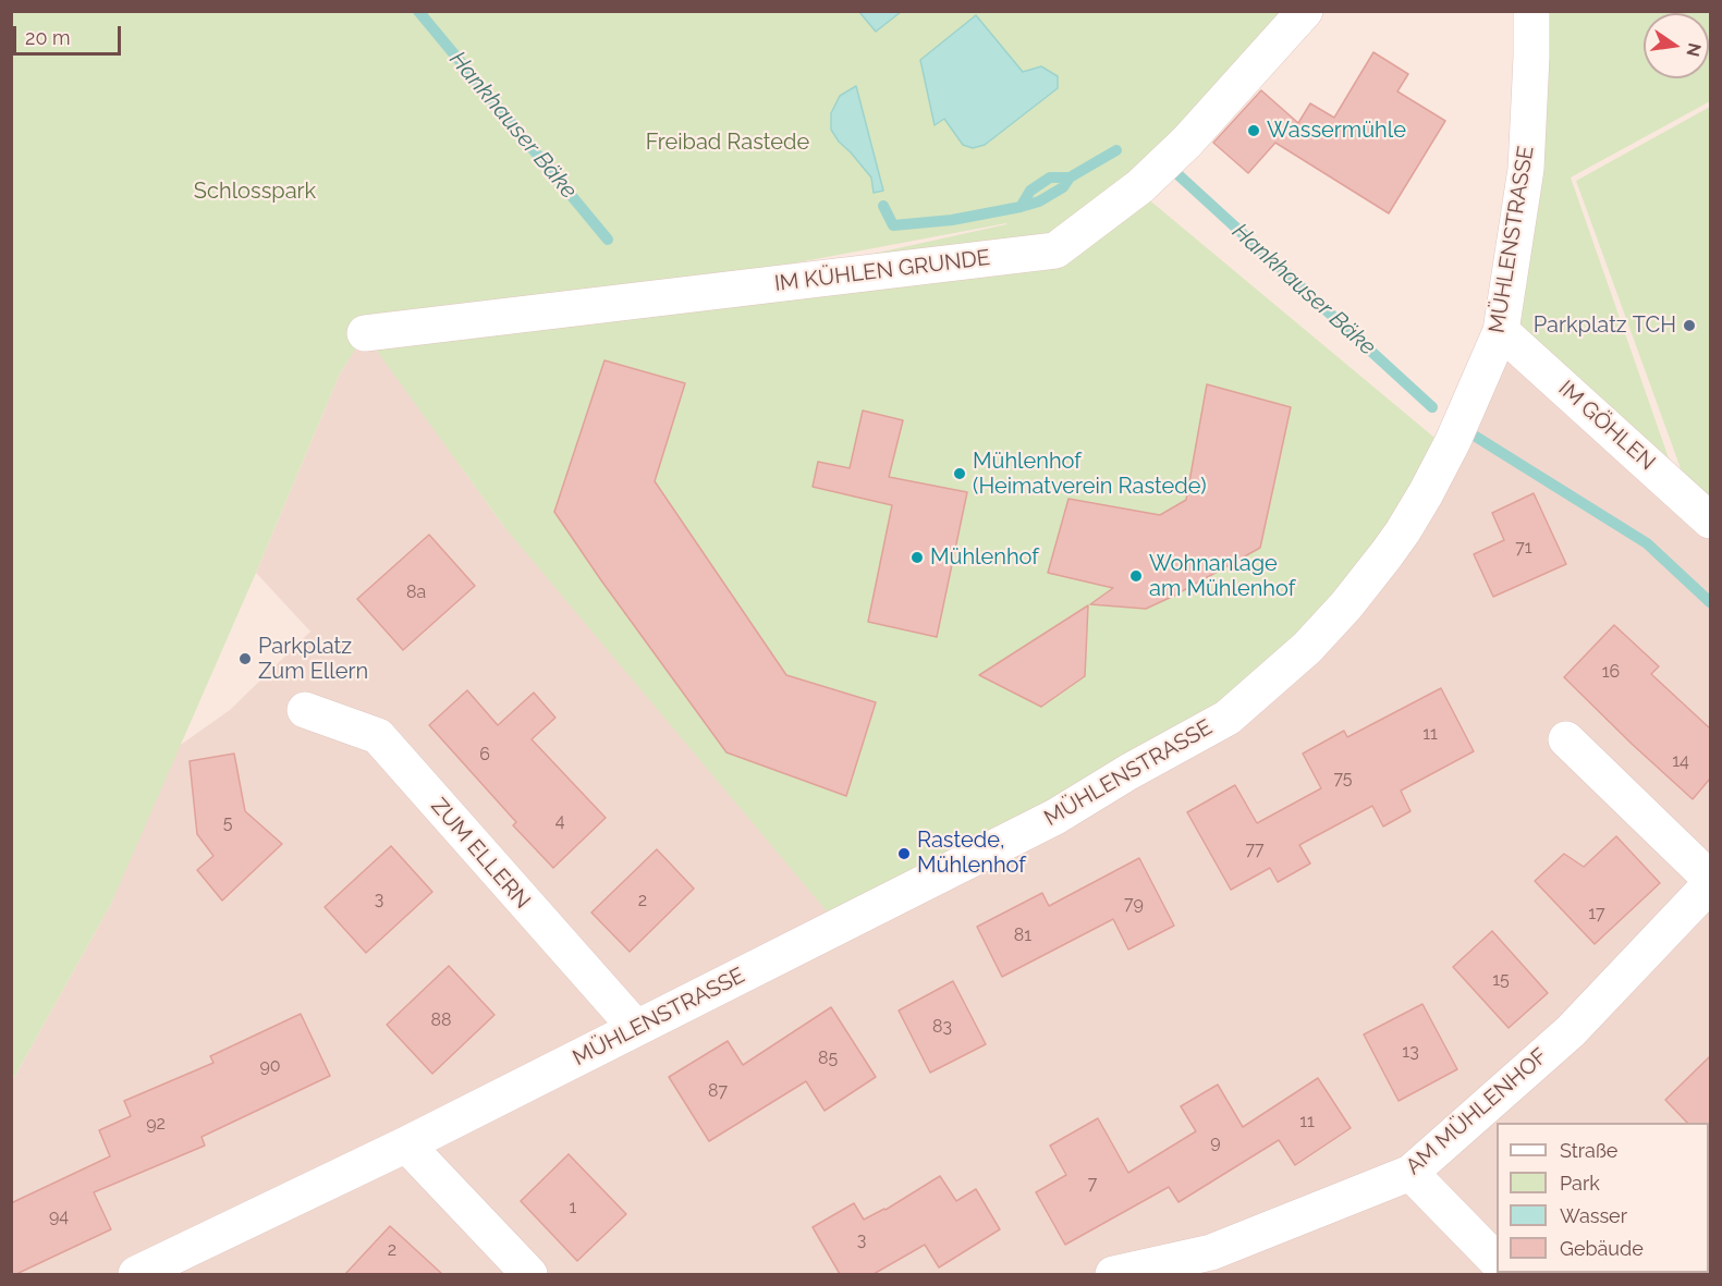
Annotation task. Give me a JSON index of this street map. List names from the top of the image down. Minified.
{"streets":{"street":["MÜHLENSTRASSE","IM KÜHLEN GRUNDE","IM GÖHLEN","ZUM ELLERN","AM MÜHLENHOF"]},"crossings":[["MÜHLENSTRASSE","IM GÖHLEN"],["MÜHLENSTRASSE","ZUM ELLERN"]],"water":["Hankhauser Bäke"],"parks":["Freibad Rastede","Schlosspark"],"places":["Wassermühle","Parkplatz TCH","Mühlenhof (Heimatverein Rastede)","Mühlenhof","Wohnanlage am Mühlenhof","Parkplatz Zum Ellern","Rastede, Mühlenhof"],"house_numbers":["71","8a","16","11","6","14","75","4","5","77","3","2","79","17","81","15","88","83","13","85","90","87","11","92","9","7","1","94","3","2"],"legend":["Straße","Park","Wasser","Gebäude"],"scale_bar":"20 m","north":"right"}
